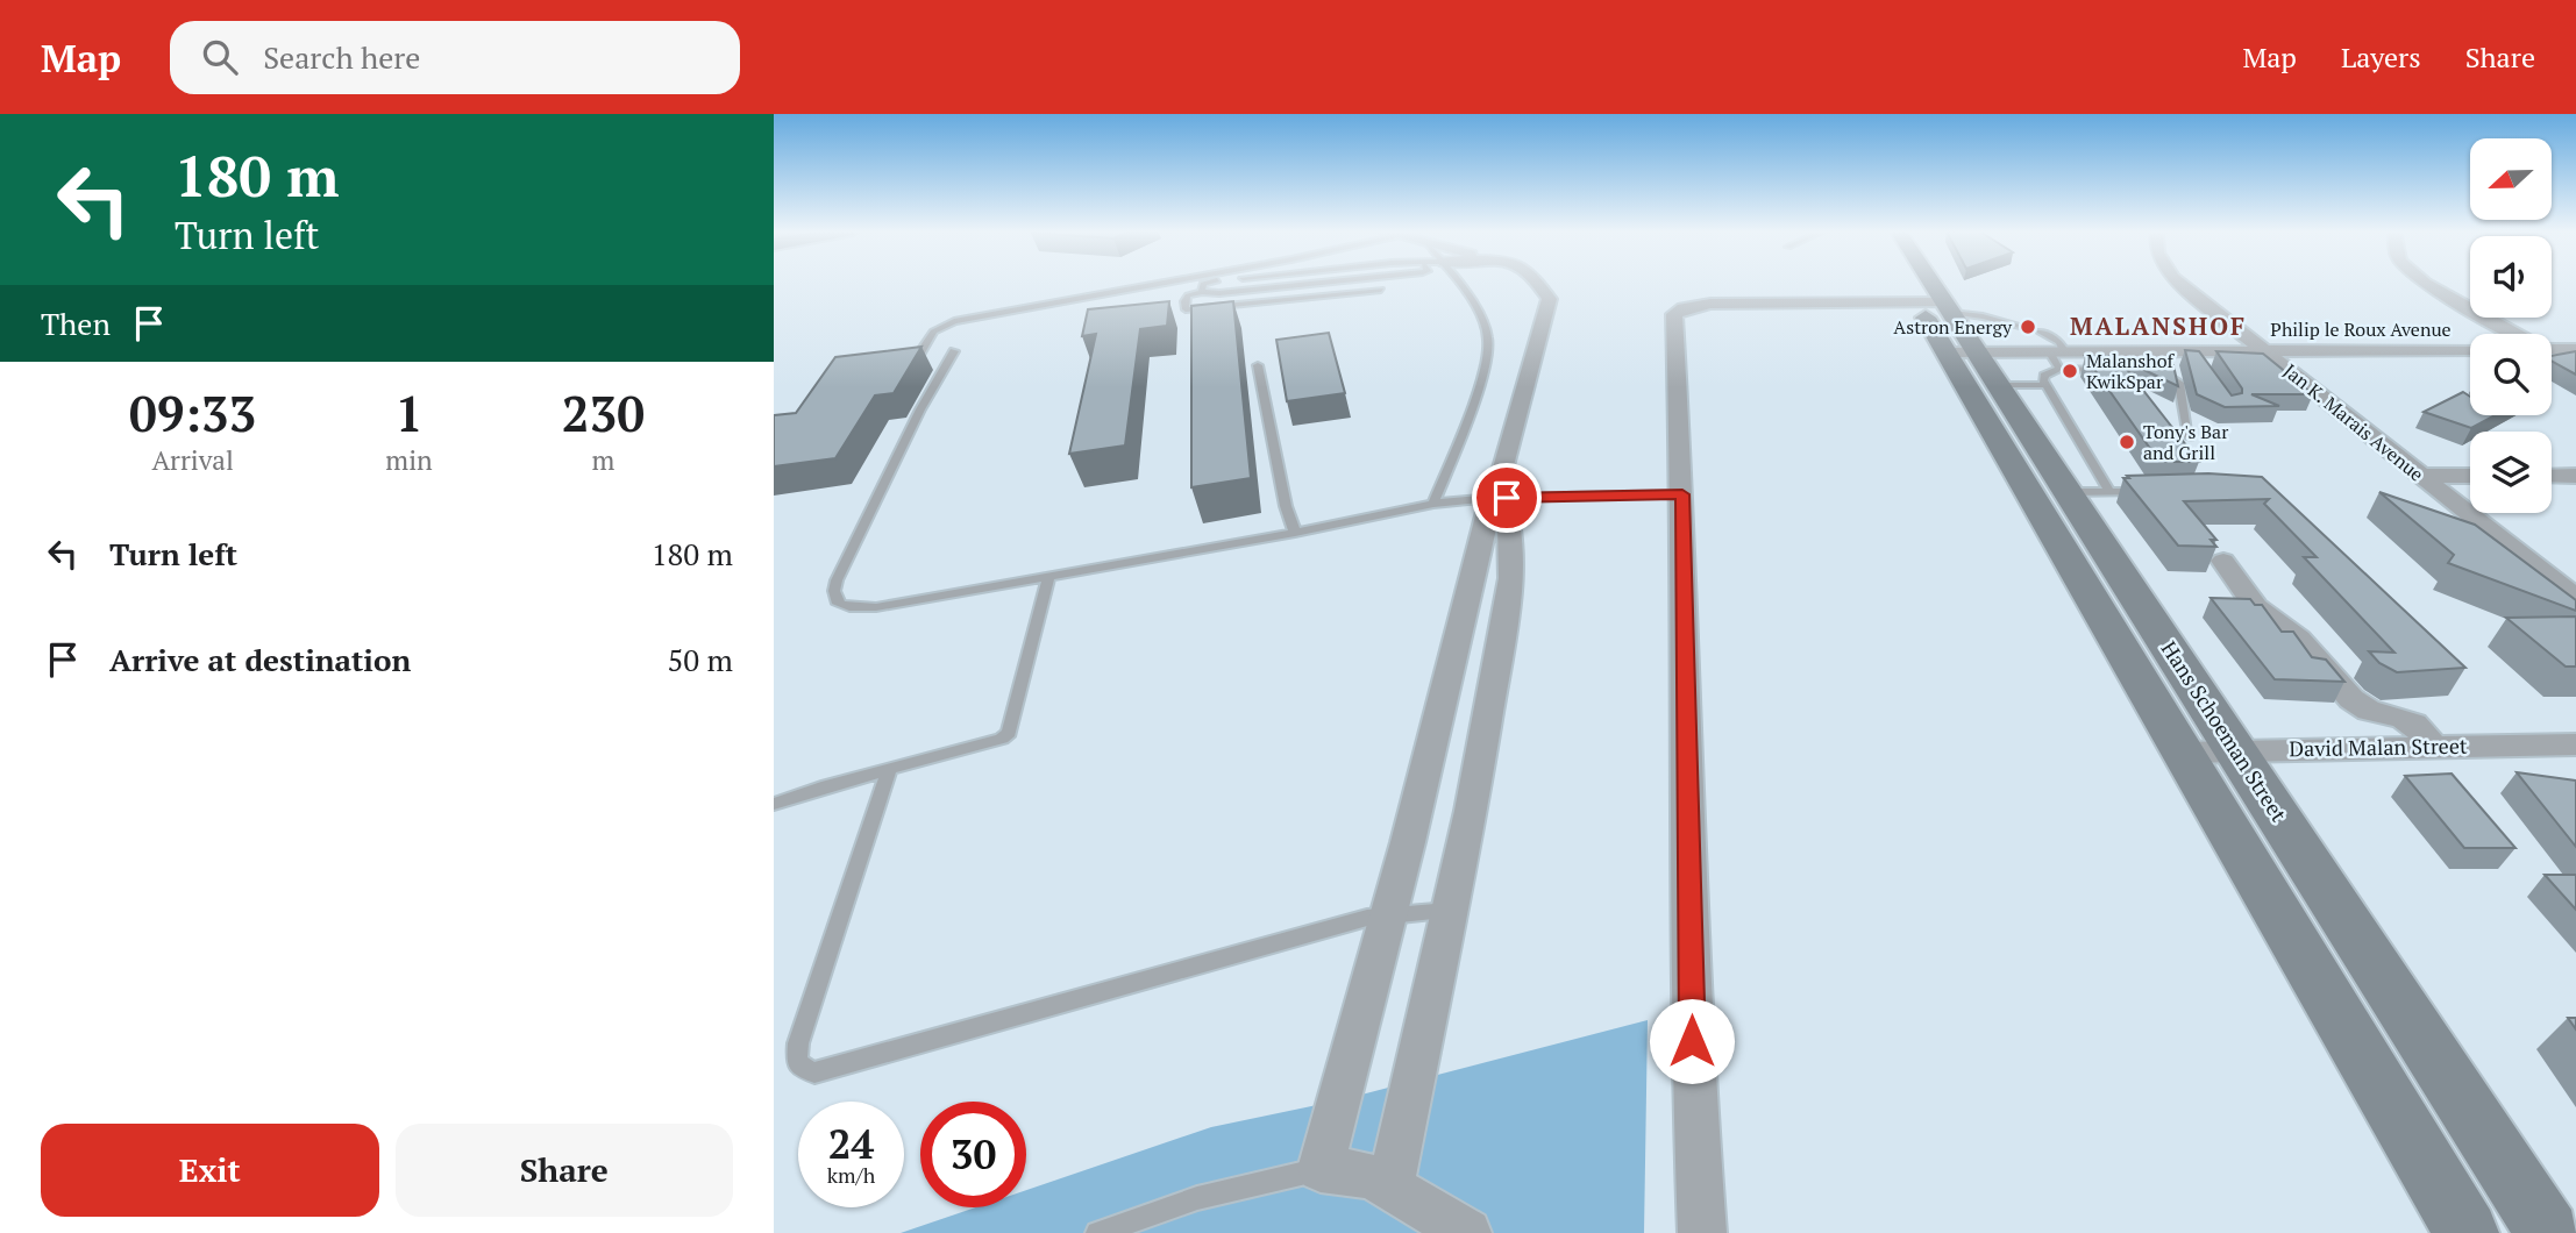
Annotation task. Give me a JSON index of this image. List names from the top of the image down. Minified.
{"streets":{"main road":["Hans Schoeman Street"],"street":["Philip le Roux Avenue","Jan K. Marais Avenue","David Malan Street"]},"crossings":[["Philip le Roux Avenue","Jan K. Marais Avenue"],["Philip le Roux Avenue","Hans Schoeman Street"],["Hans Schoeman Street","David Malan Street"]],"districts":["MALANSHOF"],"places":["Astron Energy","Malanshof KwikSpar","Tony's Bar and Grill"],"north":"left","page":{"header":"Map","search":"Search here","nav":["Map","Layers","Share"],"turn":["180 m","Turn left"],"then":"Then","eta":["09:33","Arrival","1","min","230","m"],"list":[{"name":"Turn left","value":"180 m"},{"name":"Arrive at destination","value":"50 m"}],"speed":"24 km/h","limit":"30","buttons":["Exit","Share"]}}
